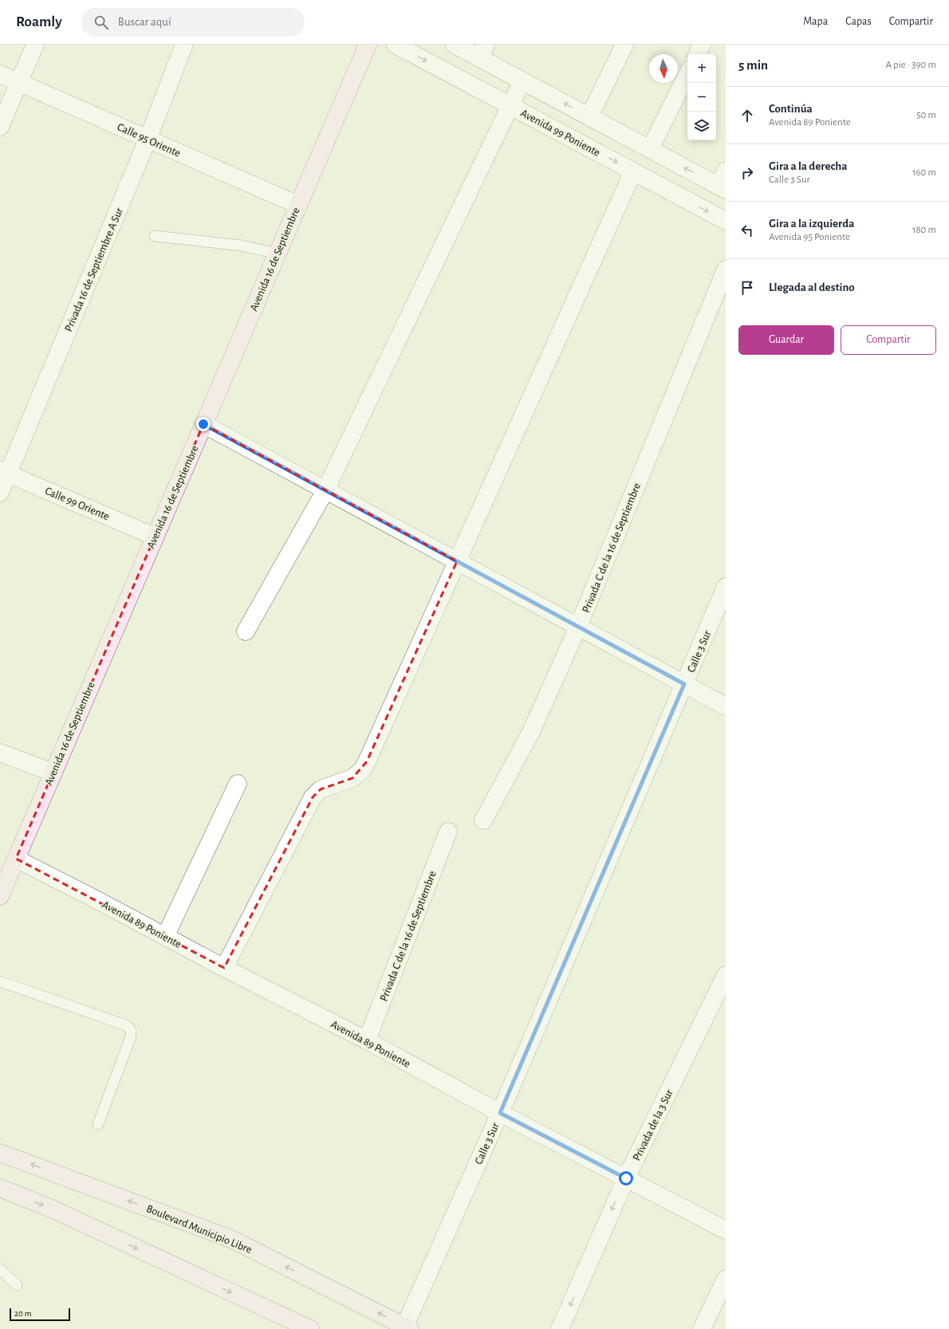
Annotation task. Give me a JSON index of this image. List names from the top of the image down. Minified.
{"streets":{"main road":["Avenida 16 de Septiembre","Boulevard Municipio Libre"],"street":["Avenida 99 Poniente","Calle 95 Oriente","Privada 16 de Septiembre A Sur","Calle 99 Oriente","Privada C de la 16 de Septiembre","Calle 3 Sur","Avenida 89 Poniente","Privada de la 3 Sur"]},"crossings":[["Calle 95 Oriente","Avenida 16 de Septiembre"],["Calle 95 Oriente","Privada 16 de Septiembre A Sur"],["Avenida 16 de Septiembre","Calle 99 Oriente"],["Avenida 16 de Septiembre","Avenida 89 Poniente"],["Privada 16 de Septiembre A Sur","Calle 99 Oriente"],["Privada C de la 16 de Septiembre","Avenida 89 Poniente"],["Calle 3 Sur","Avenida 89 Poniente"],["Calle 3 Sur","Boulevard Municipio Libre"],["Avenida 89 Poniente","Privada de la 3 Sur"]],"scale_bar":"20 m","north":"bottom","page":{"header":"Roamly","search":"Buscar aquí","nav":["Mapa","Capas","Compartir"],"heading":["5 min","A pie · 390 m"],"map_buttons":["+","−"],"list":[["Continúa","Avenida 89 Poniente","50 m"],["Gira a la derecha","Calle 3 Sur","160 m"],["Gira a la izquierda","Avenida 95 Poniente","180 m"],"Llegada al destino"],"buttons":["Guardar","Compartir"],"scale":"20 m"}}
